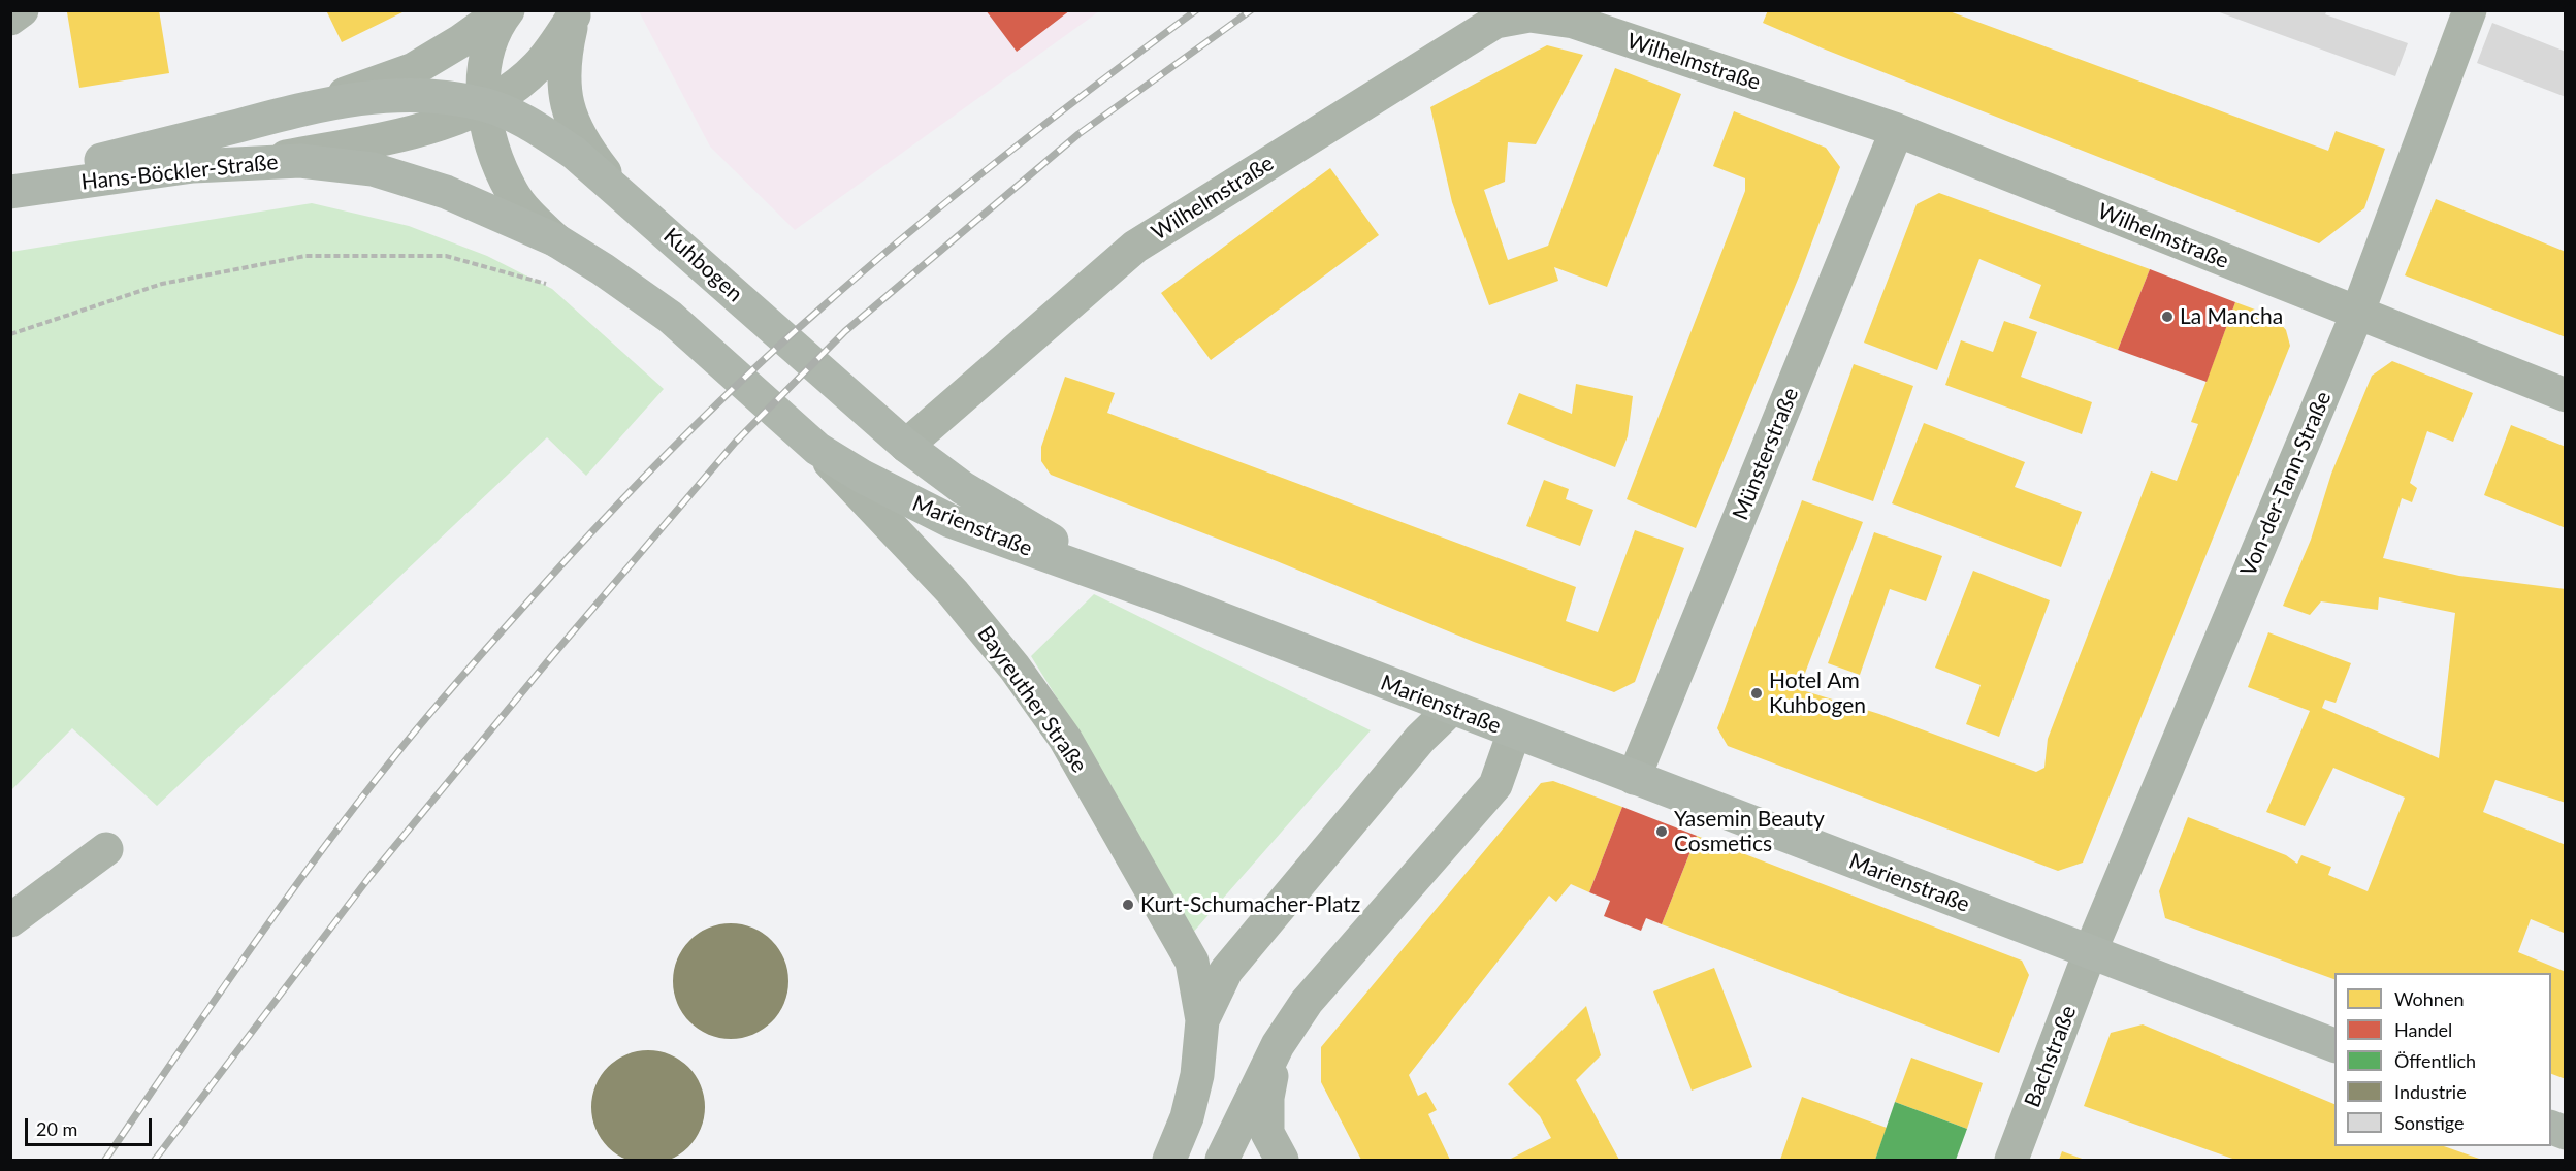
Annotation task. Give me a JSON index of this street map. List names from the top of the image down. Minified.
{"streets":{"main road":["Hans-Böckler-Straße","Kuhbogen","Marienstraße"],"street":["Wilhelmstraße","Münsterstraße","Von-der-Tann-Straße","Bayreuther Straße","Bachstraße"]},"crossings":[["Wilhelmstraße","Kuhbogen"],["Wilhelmstraße","Münsterstraße"],["Wilhelmstraße","Von-der-Tann-Straße"],["Wilhelmstraße","Marienstraße"],["Hans-Böckler-Straße","Kuhbogen"],["Kuhbogen","Marienstraße"],["Münsterstraße","Marienstraße"],["Von-der-Tann-Straße","Marienstraße"],["Von-der-Tann-Straße","Bachstraße"],["Marienstraße","Bayreuther Straße"],["Marienstraße","Bachstraße"]],"places":["La Mancha","Hotel Am Kuhbogen","Yasemin Beauty Cosmetics","Kurt-Schumacher-Platz"],"legend":["Wohnen","Handel","Öffentlich","Industrie","Sonstige"],"scale_bar":"20 m"}
